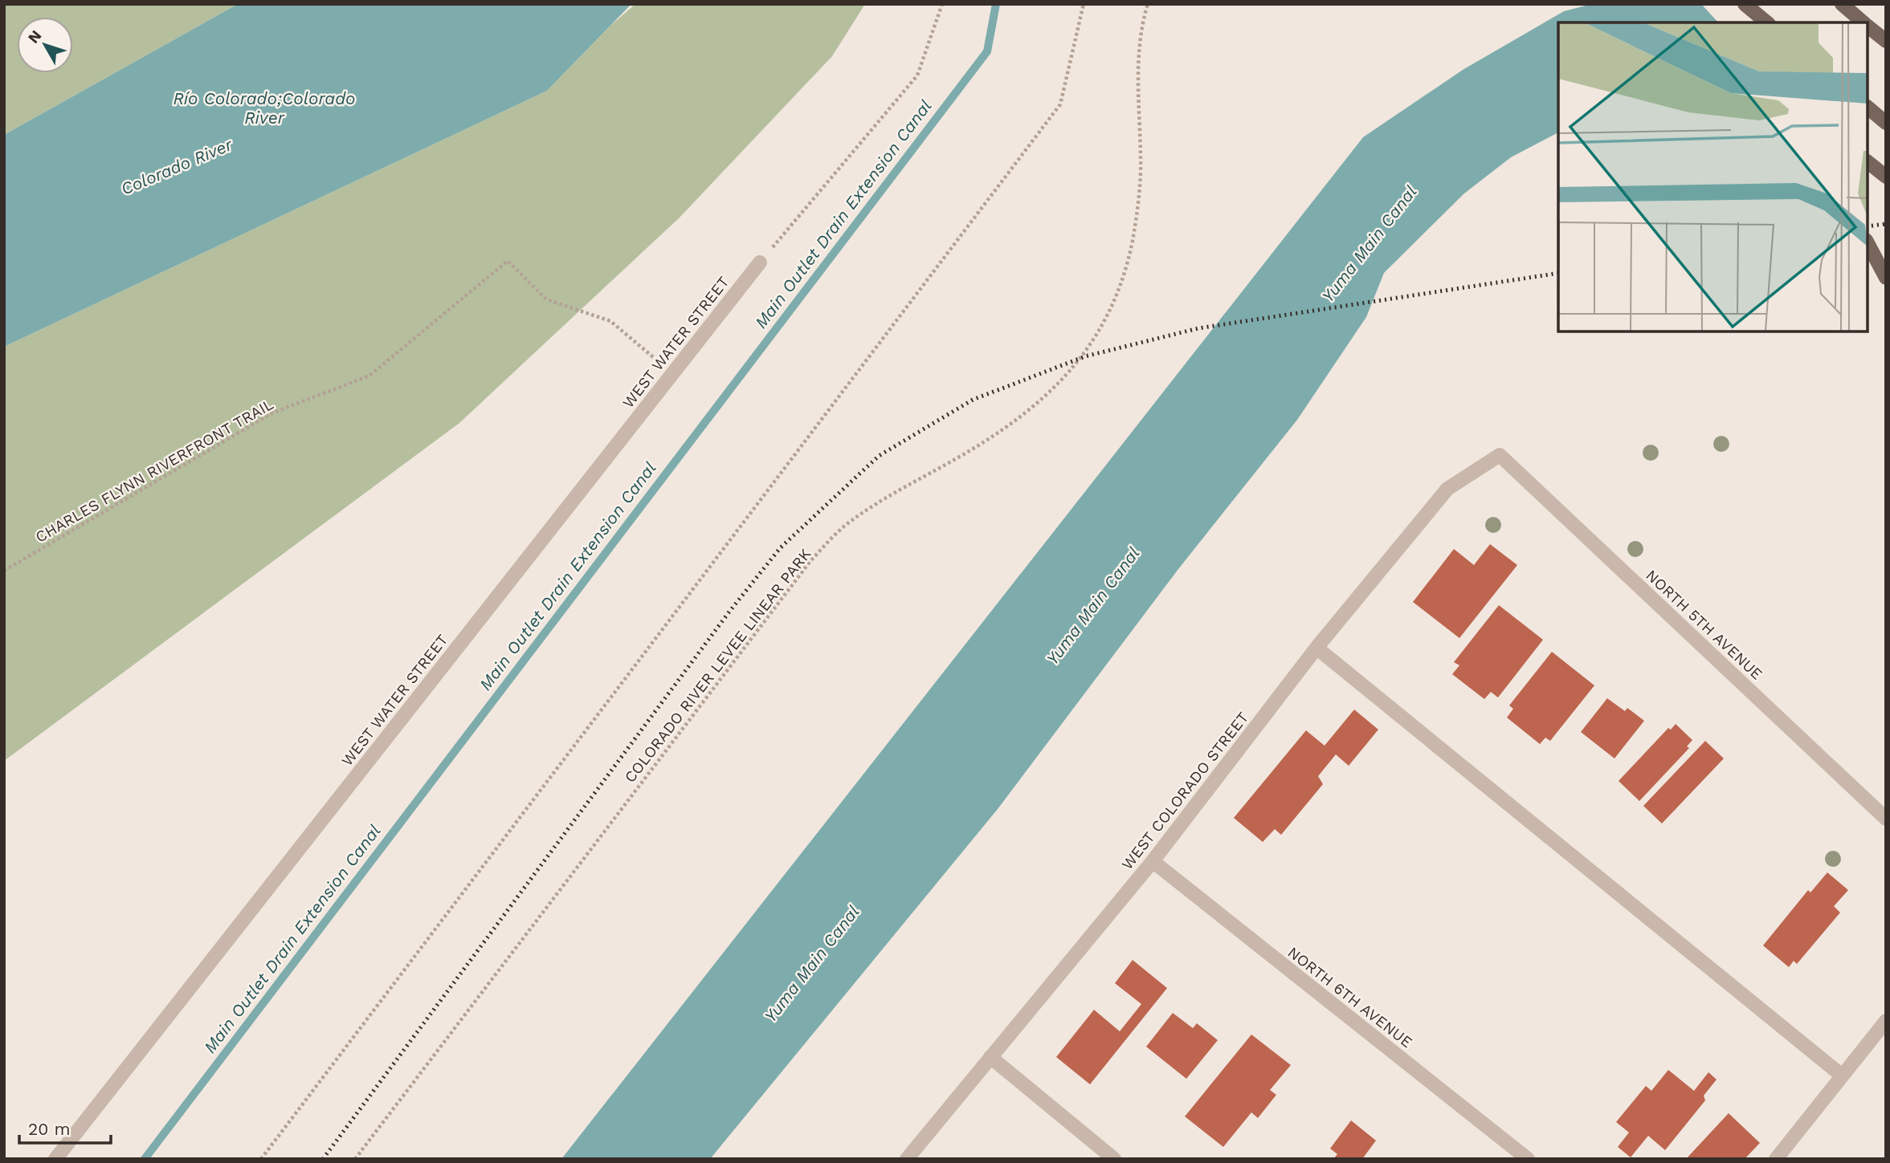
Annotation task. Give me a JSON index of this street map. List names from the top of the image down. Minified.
{"streets":{"street":["WEST WATER STREET","NORTH 5TH AVENUE","WEST COLORADO STREET","NORTH 6TH AVENUE"],"path":["CHARLES FLYNN RIVERFRONT TRAIL","COLORADO RIVER LEVEE LINEAR PARK"]},"crossings":[["WEST WATER STREET","CHARLES FLYNN RIVERFRONT TRAIL"],["NORTH 5TH AVENUE","WEST COLORADO STREET"],["WEST COLORADO STREET","NORTH 6TH AVENUE"]],"water":["Río Colorado;Colorado River","Colorado River","Main Outlet Drain Extension Canal","Yuma Main Canal"],"scale_bar":"20 m","north":"top left"}
